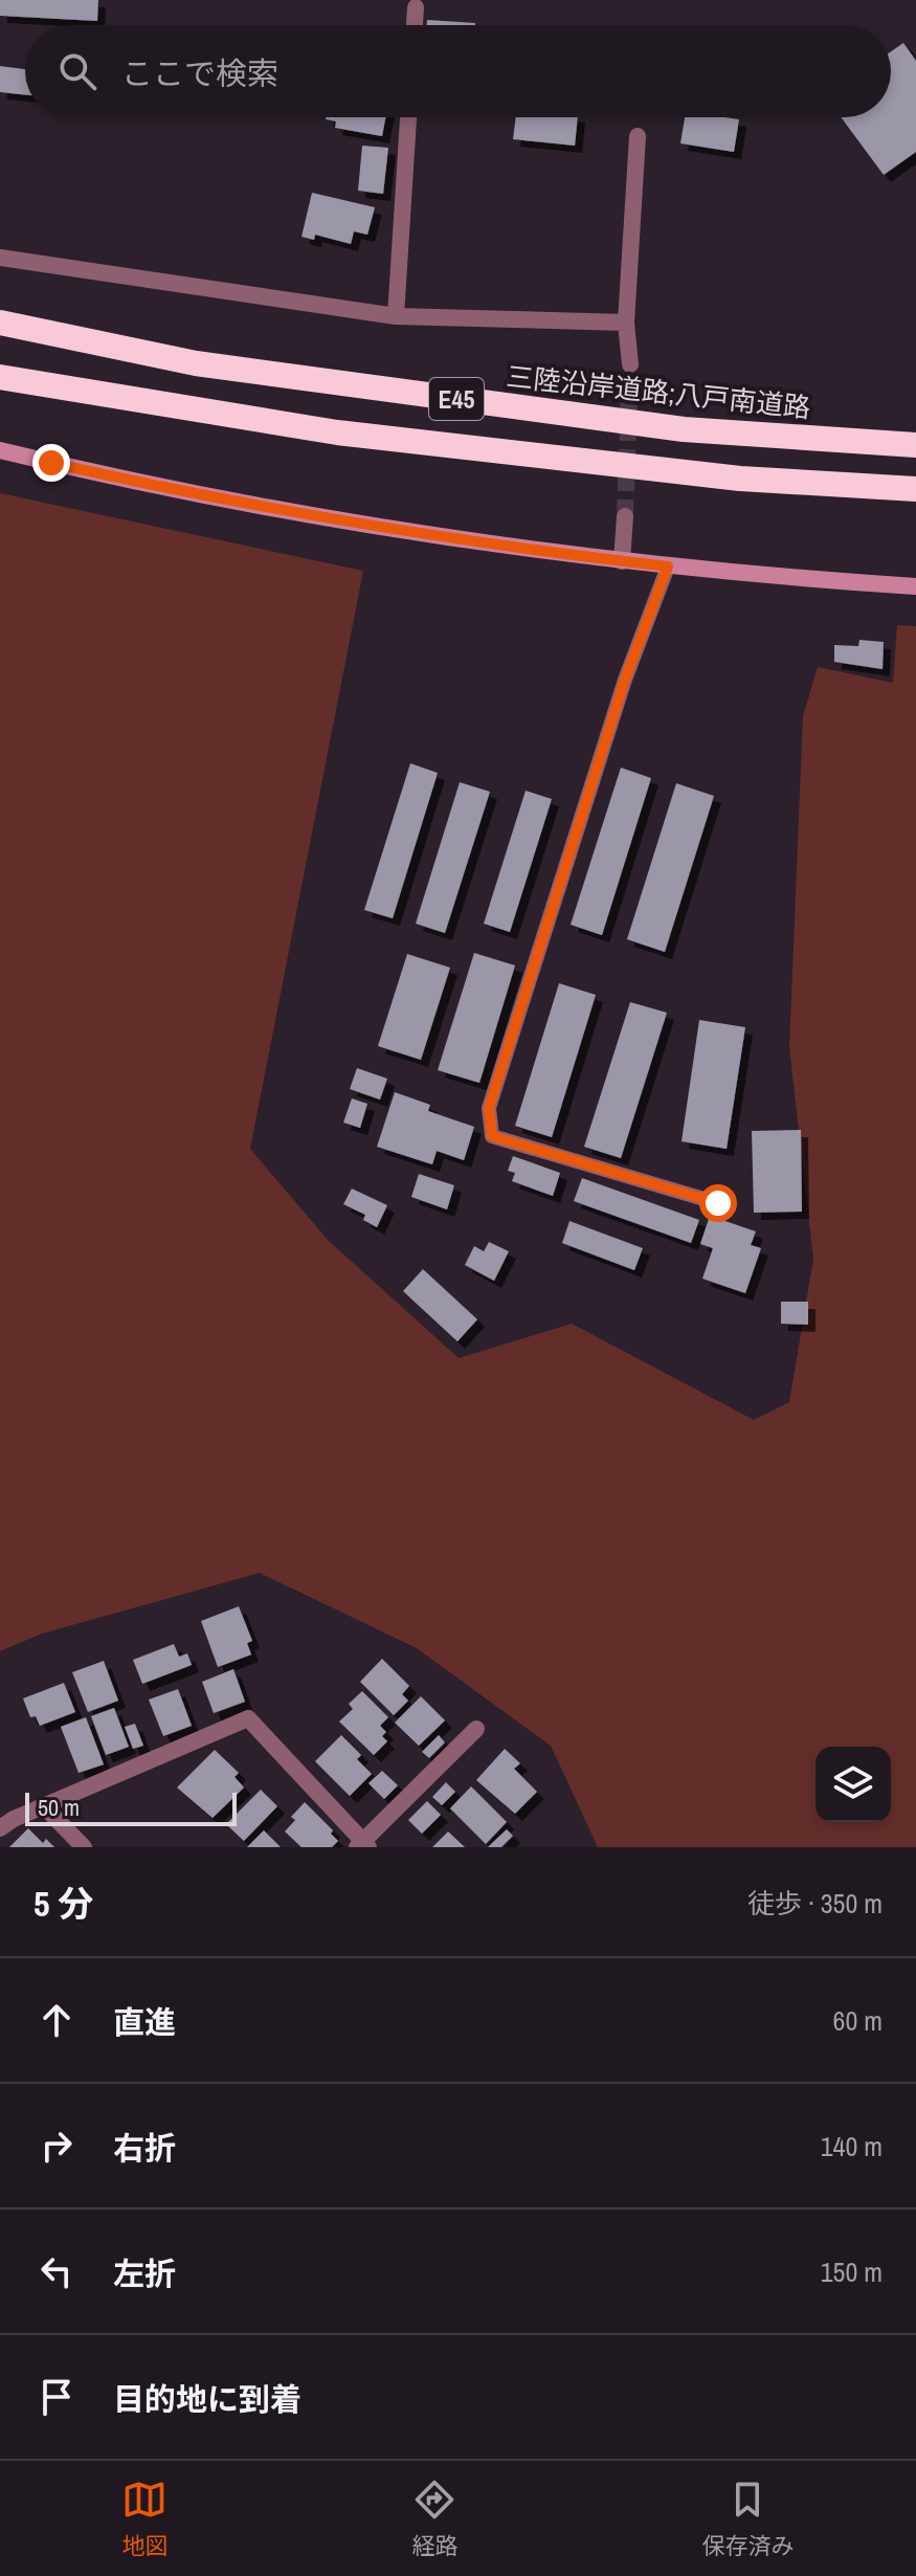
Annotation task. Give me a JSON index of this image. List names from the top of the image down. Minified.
{"streets":{"highway":["三陸沿岸道路;八戸南道路","E45"]},"scale_bar":"50 m","page":{"search":"ここで検索","scale":"50 m","heading":["5 分","徒歩 · 350 m"],"list":[["直進","60 m"],["右折","140 m"],["左折","150 m"],"目的地に到着"],"nav":["地図","経路","保存済み"]}}
